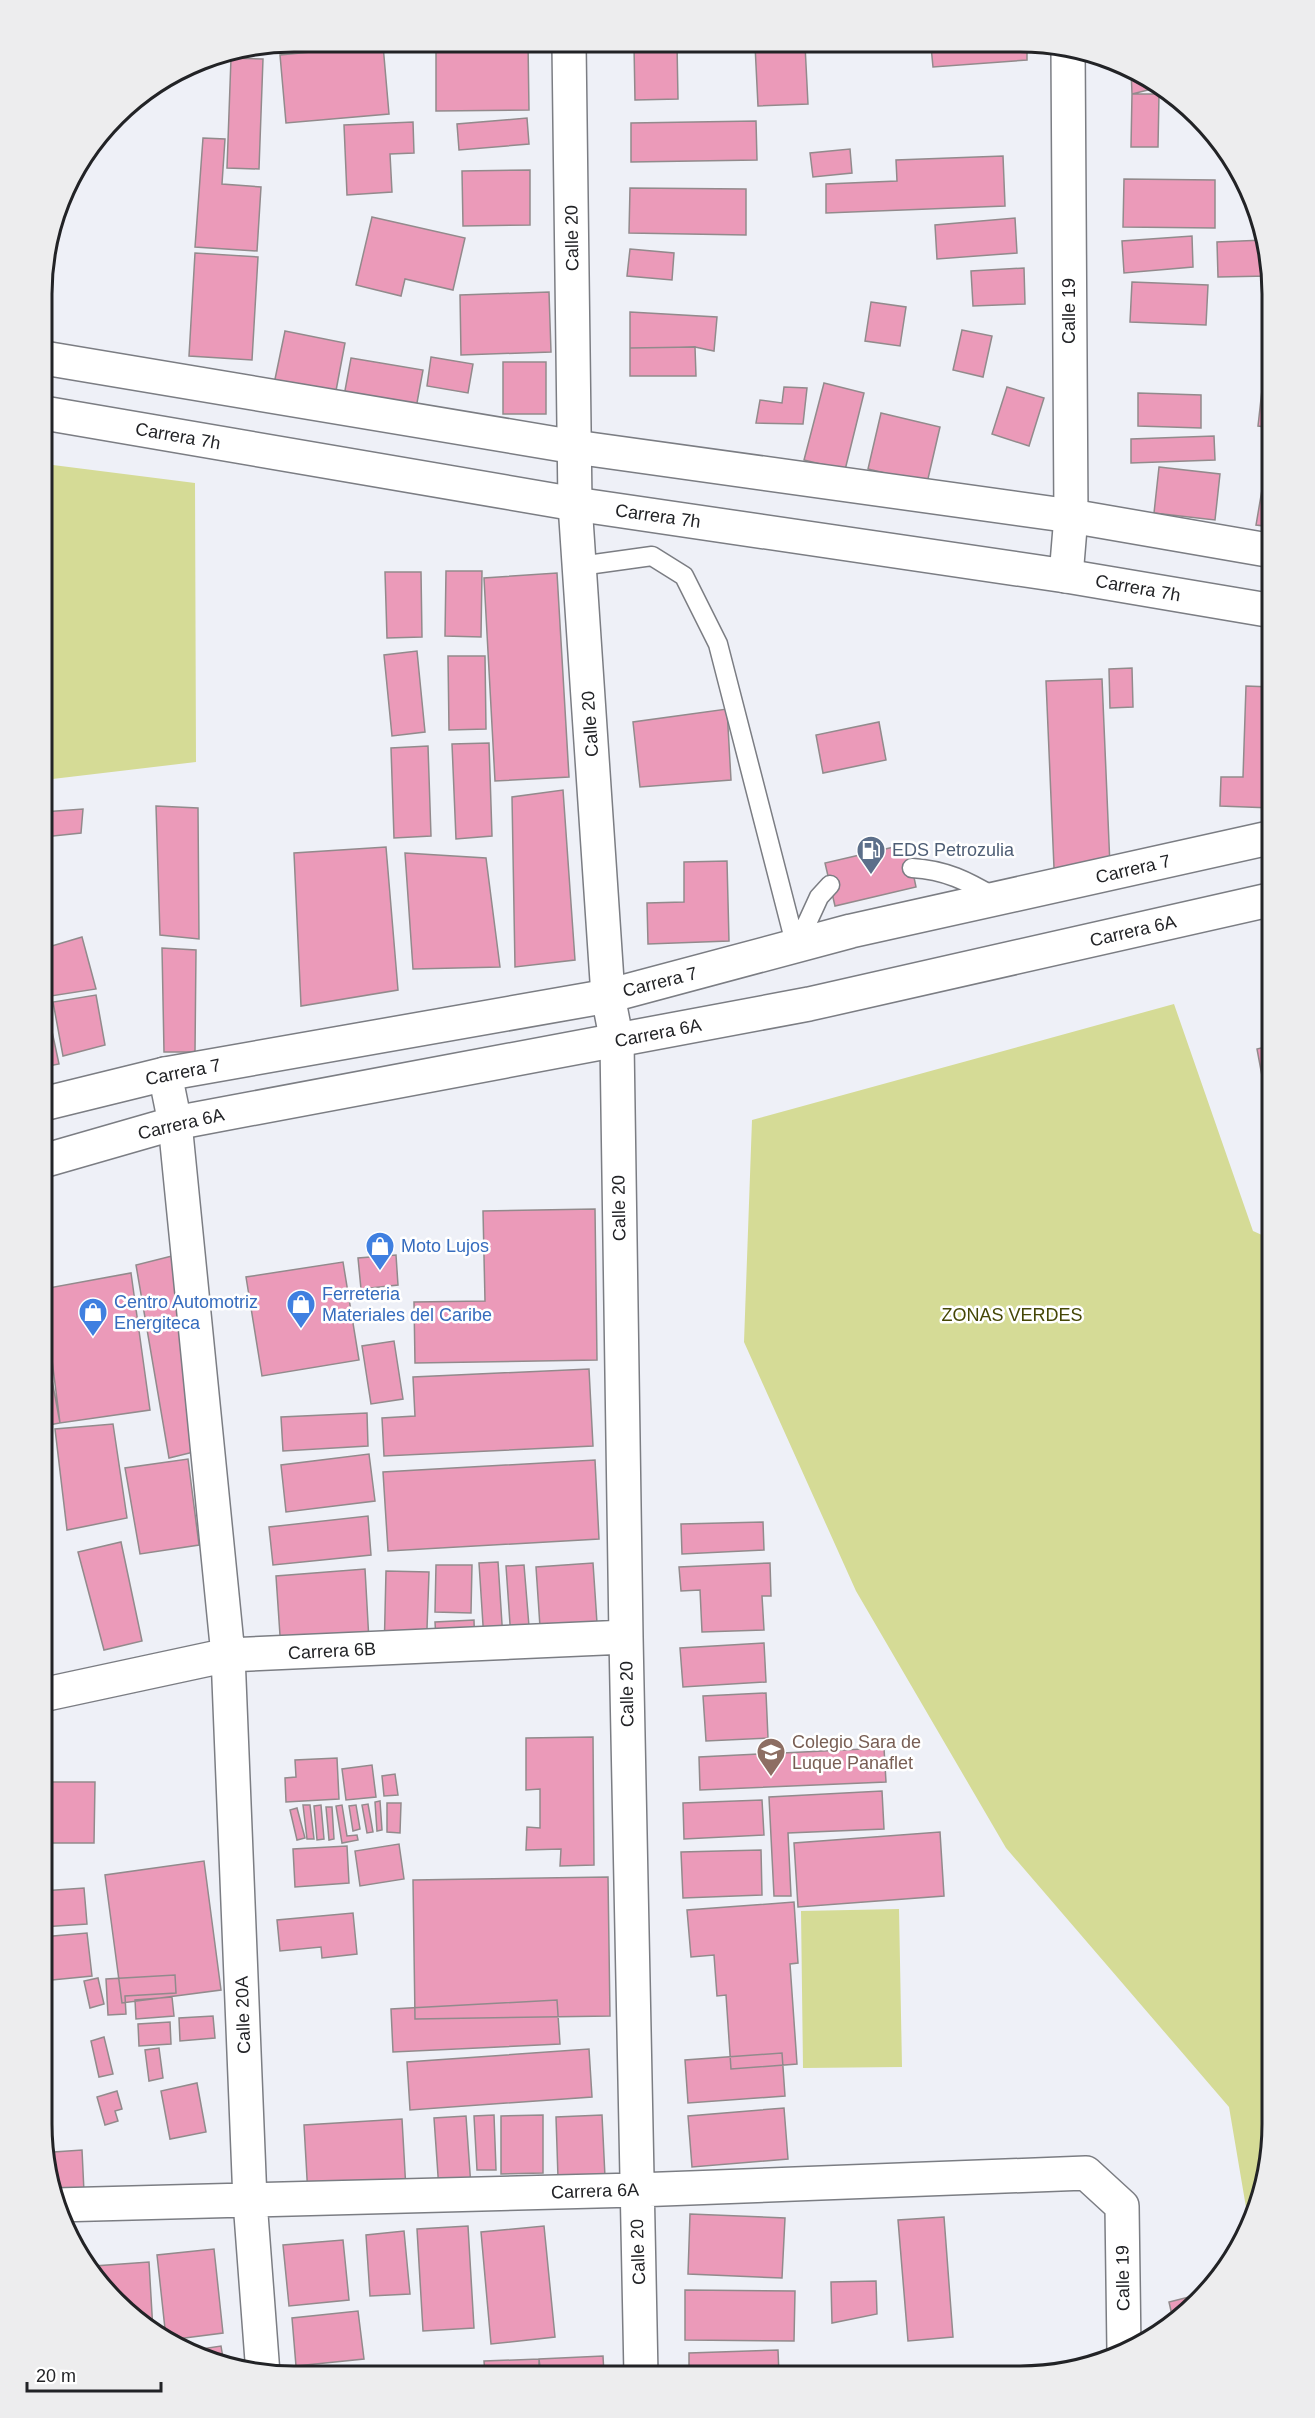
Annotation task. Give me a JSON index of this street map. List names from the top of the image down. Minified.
{"streets":{"street":["Calle 20","Calle 19","Carrera 7h","Carrera 7","Carrera 6A","Carrera 6B","Calle 20A"]},"crossings":[["Calle 20","Carrera 7h"],["Calle 20","Carrera 7"],["Calle 20","Carrera 6A"],["Calle 20","Carrera 6B"],["Calle 19","Carrera 7h"],["Calle 19","Carrera 6A"],["Carrera 7","Calle 20A"],["Carrera 6A","Calle 20A"],["Carrera 6B","Calle 20A"]],"parks":["ZONAS VERDES"],"places":{"fuel station":["EDS Petrozulia"],"shop":["Moto Lujos","Ferreteria Materiales del Caribe","Centro Automotriz Energiteca"],"school or university":["Colegio Sara de Luque Panaflet"]},"scale_bar":"20 m"}
